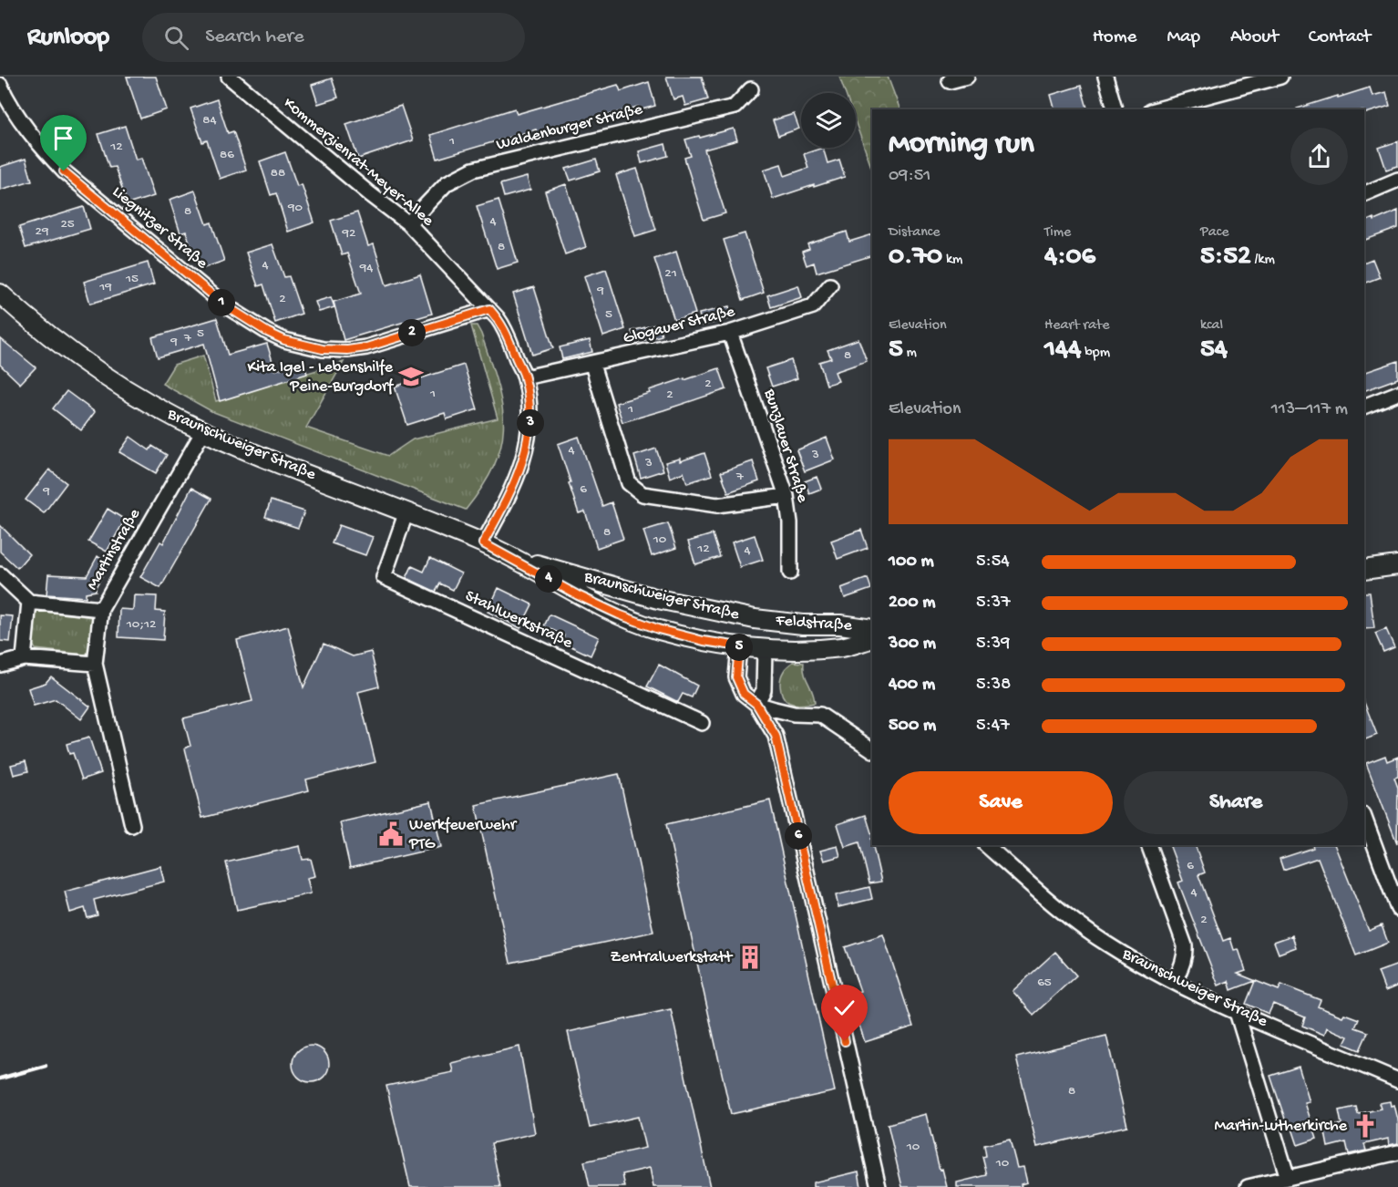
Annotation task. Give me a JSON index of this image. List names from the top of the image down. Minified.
{"streets":{"street":["Waldenburger Straße","Kommerzienrat-Meyer-Allee","Liegnitzer Straße","Glogauer Straße","Braunschweiger Straße","Bunzlauer Straße","Martinstraße","Stahlwerkstraße","Feldstraße"]},"crossings":[["Waldenburger Straße","Kommerzienrat-Meyer-Allee"],["Kommerzienrat-Meyer-Allee","Liegnitzer Straße"],["Kommerzienrat-Meyer-Allee","Glogauer Straße"],["Kommerzienrat-Meyer-Allee","Braunschweiger Straße"],["Glogauer Straße","Bunzlauer Straße"],["Braunschweiger Straße","Martinstraße"],["Braunschweiger Straße","Stahlwerkstraße"],["Braunschweiger Straße","Feldstraße"]],"places":{"school or university":["Kita Igel - Lebenshilfe Peine-Burgdorf"],"public building":["Werkfeuerwehr PTG"],"building":["Zentralwerkstatt"],"church":["Martin-Lutherkirche"]},"house_numbers":["84","1","12","86","88","90","8","4","25","29","92","8","4","94","21","15","19","9","2","5","5","7","9","8","2","1","2","1","4","3","3","7","6","9","8","10","12","4","10;12","6","4","2","65","8","10","10"],"page":{"header":"Runloop","search":"Search here","nav":["Home","Map","About","Contact"],"heading":["Morning run","09:51"],"stats":[["Distance","0.70 km"],["Time","4:06"],["Pace","5:52 /km"],["Elevation","5 m"],["Heart rate","144 bpm"],["kcal","54"]],"pins":["1","2","3","4","5","6"],"chart":["Elevation","113–117 m"],"list":[{"name":"100 m","note":"5:54"},{"name":"200 m","note":"5:37"},{"name":"300 m","note":"5:39"},{"name":"400 m","note":"5:38"},{"name":"500 m","note":"5:47"}],"buttons":["Save","Share"]}}
